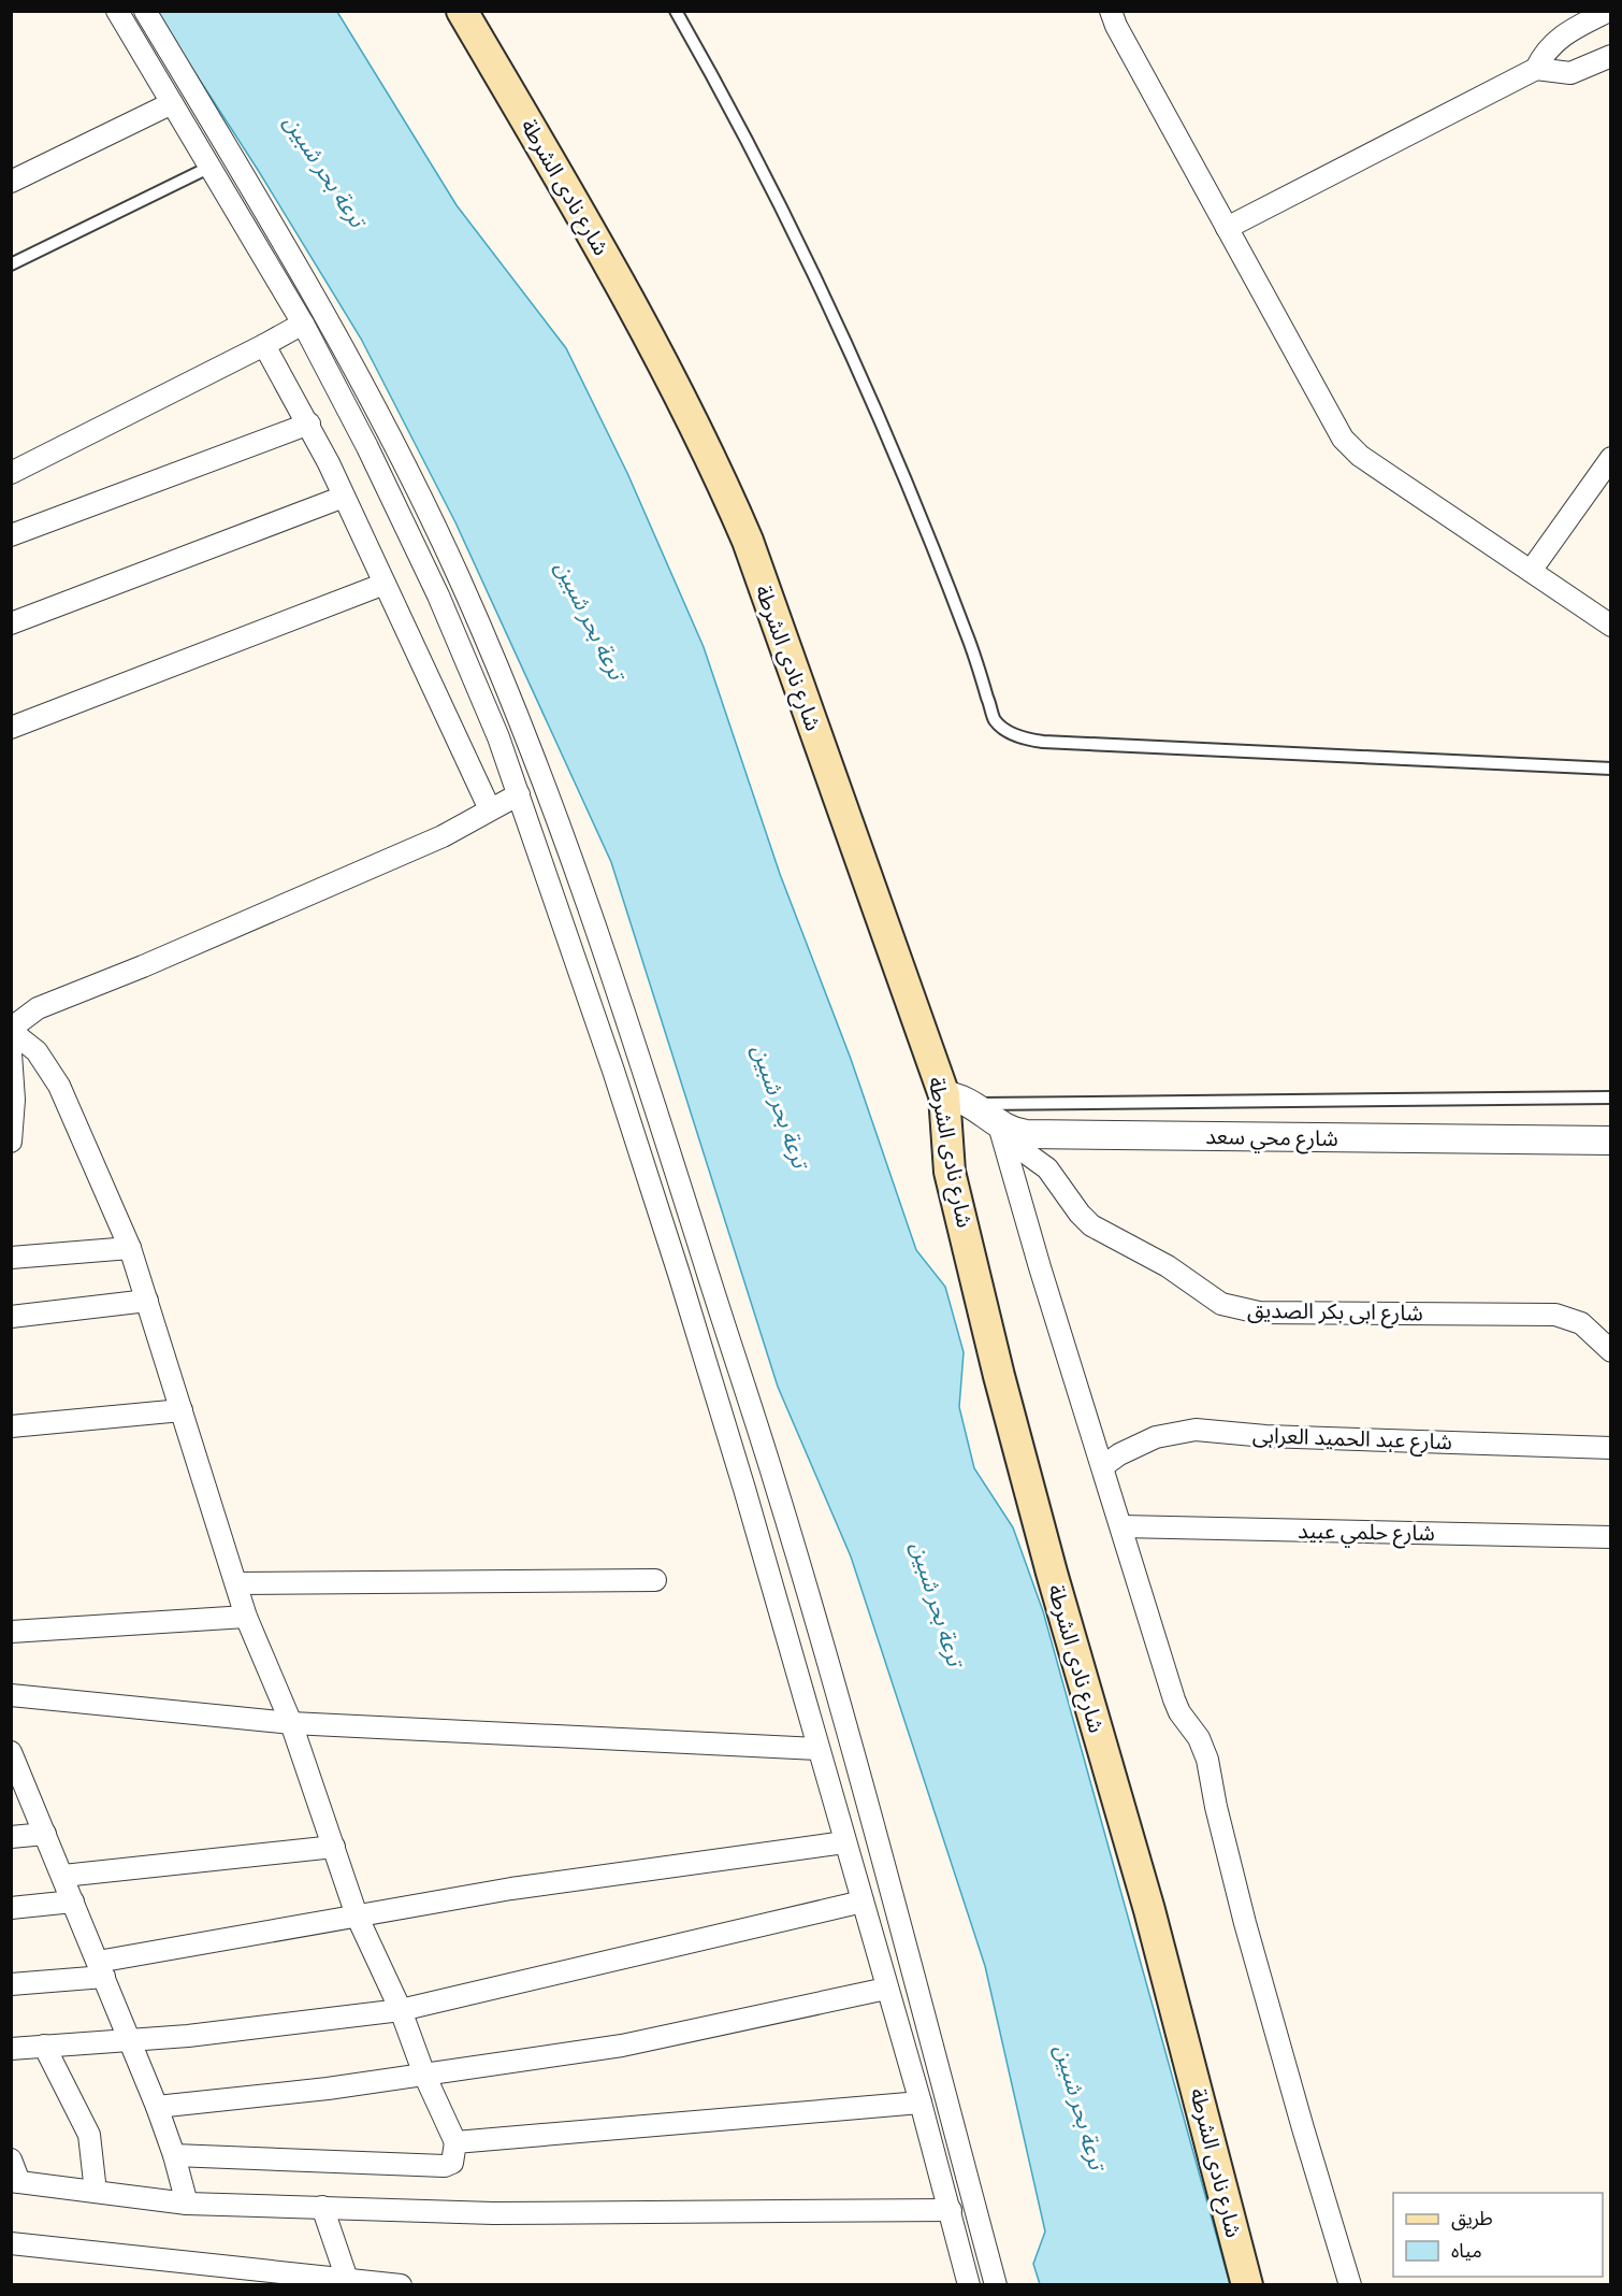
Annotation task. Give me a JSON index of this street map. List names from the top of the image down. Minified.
{"streets":{"main road":["شارع نادى الشرطة"],"street":["شارع محي سعد","شارع ابى بكر الصديق","شارع عبد الحميد العرابى","شارع حلمي عبيد"]},"crossings":[["شارع نادى الشرطة","شارع محي سعد"],["شارع محي سعد","شارع ابى بكر الصديق"]],"water":["ترعة بحر شبين"],"legend":["طريق","مياه"]}
